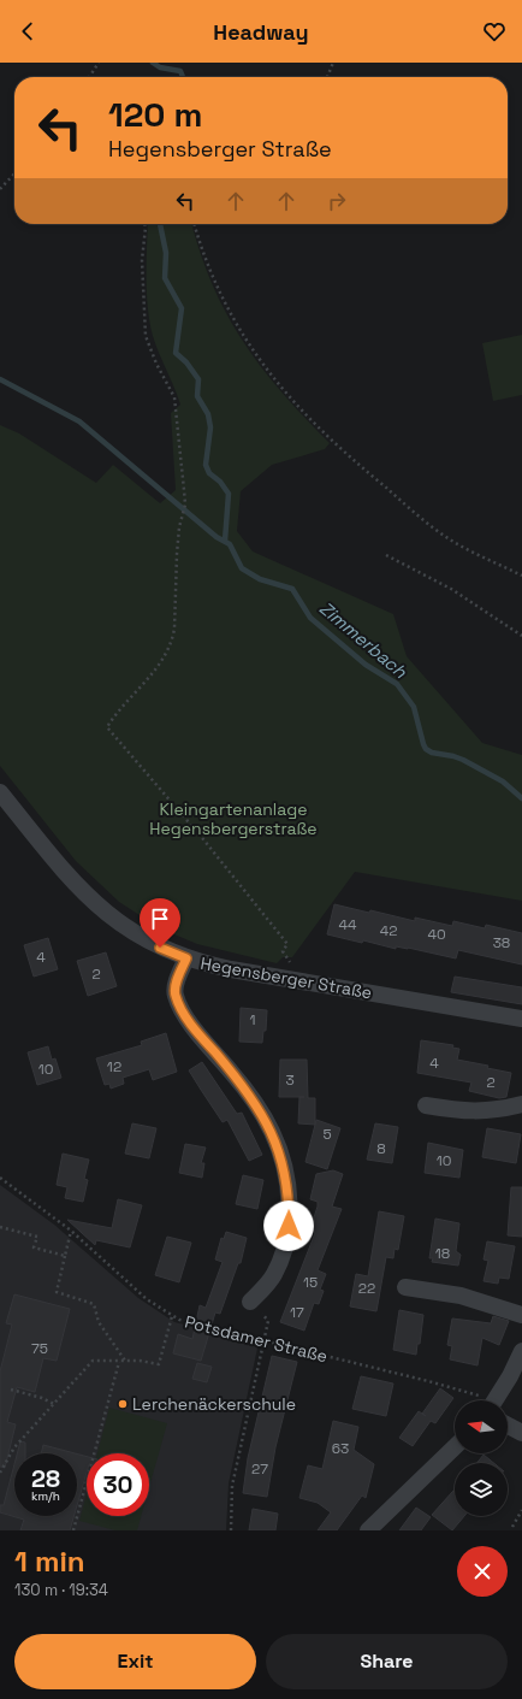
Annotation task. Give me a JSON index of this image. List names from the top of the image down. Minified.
{"streets":{"street":["Hegensberger Straße"],"path":["Potsdamer Straße"]},"water":["Zimmerbach"],"parks":["Kleingartenanlage Hegensbergerstraße"],"places":["Lerchenäckerschule"],"house_numbers":["44","42","40","38","4","2","1","4","12","10","3","2","5","8","10","18","15","22","17","75","63","27"],"north":"left","page":{"header":"Headway","turn":["120 m","Hegensberger Straße"],"speed":"28 km/h","limit":"30","heading":["1 min","130 m · 19:34"],"buttons":["Exit","Share"]}}
